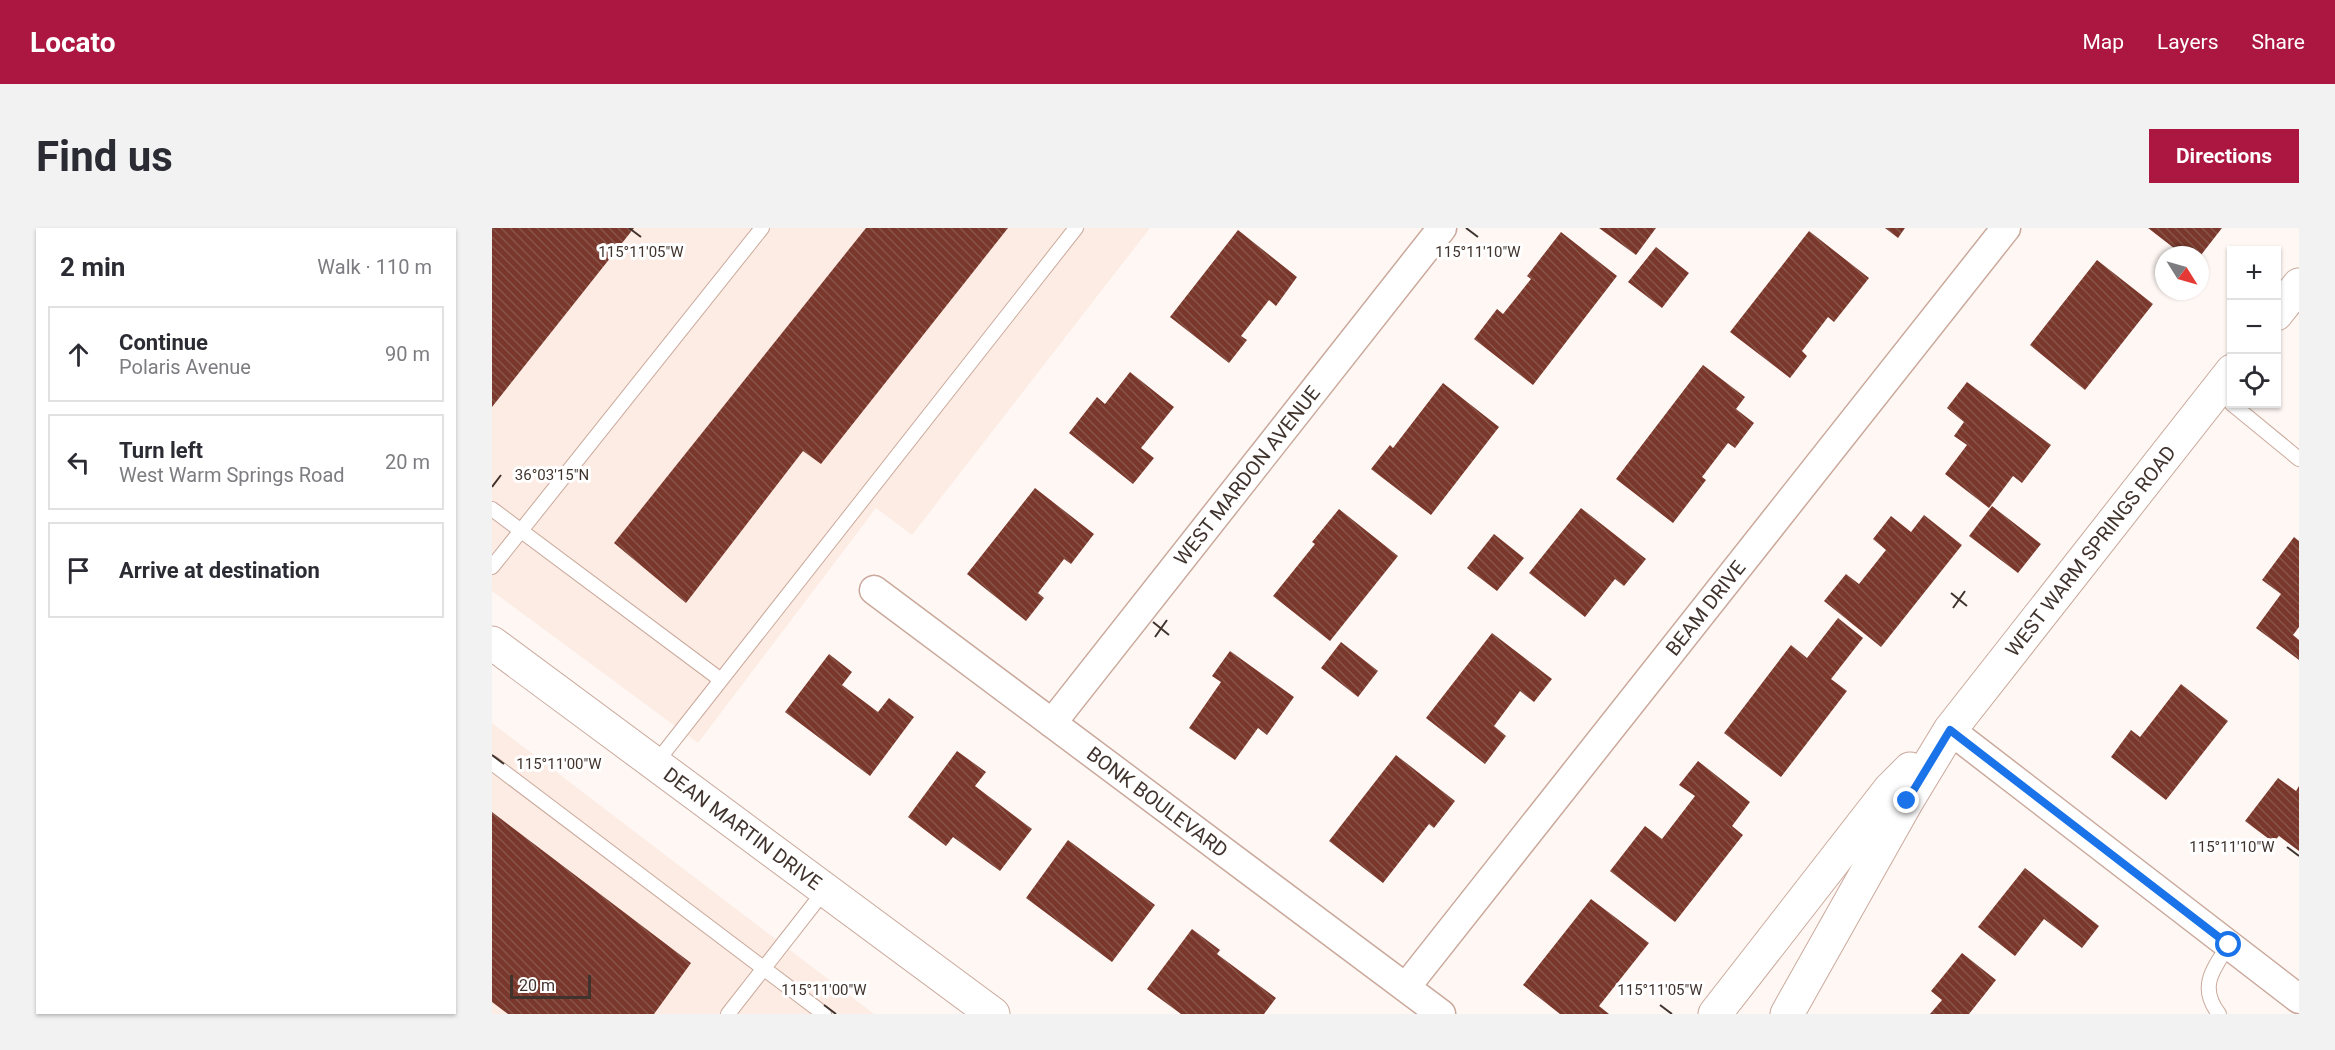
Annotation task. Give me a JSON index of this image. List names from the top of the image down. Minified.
{"streets":{"main road":["WEST WARM SPRINGS ROAD","DEAN MARTIN DRIVE"],"street":["WEST MARDON AVENUE","BEAM DRIVE","BONK BOULEVARD"]},"crossings":[["WEST MARDON AVENUE","BONK BOULEVARD"],["BEAM DRIVE","BONK BOULEVARD"]],"scale_bar":"20 m","north":"bottom right","page":{"header":"Locato","nav":["Map","Layers","Share"],"buttons":"Directions","title":"Find us","heading":["2 min","Walk · 110 m"],"map_buttons":["+","−"],"list":[["Continue","Polaris Avenue","90 m"],["Turn left","West Warm Springs Road","20 m"],"Arrive at destination"],"scale":"20 m"},"coordinates":["115°11'05\"W","115°11'10\"W","36°03'15\"N","115°11'00\"W"]}
